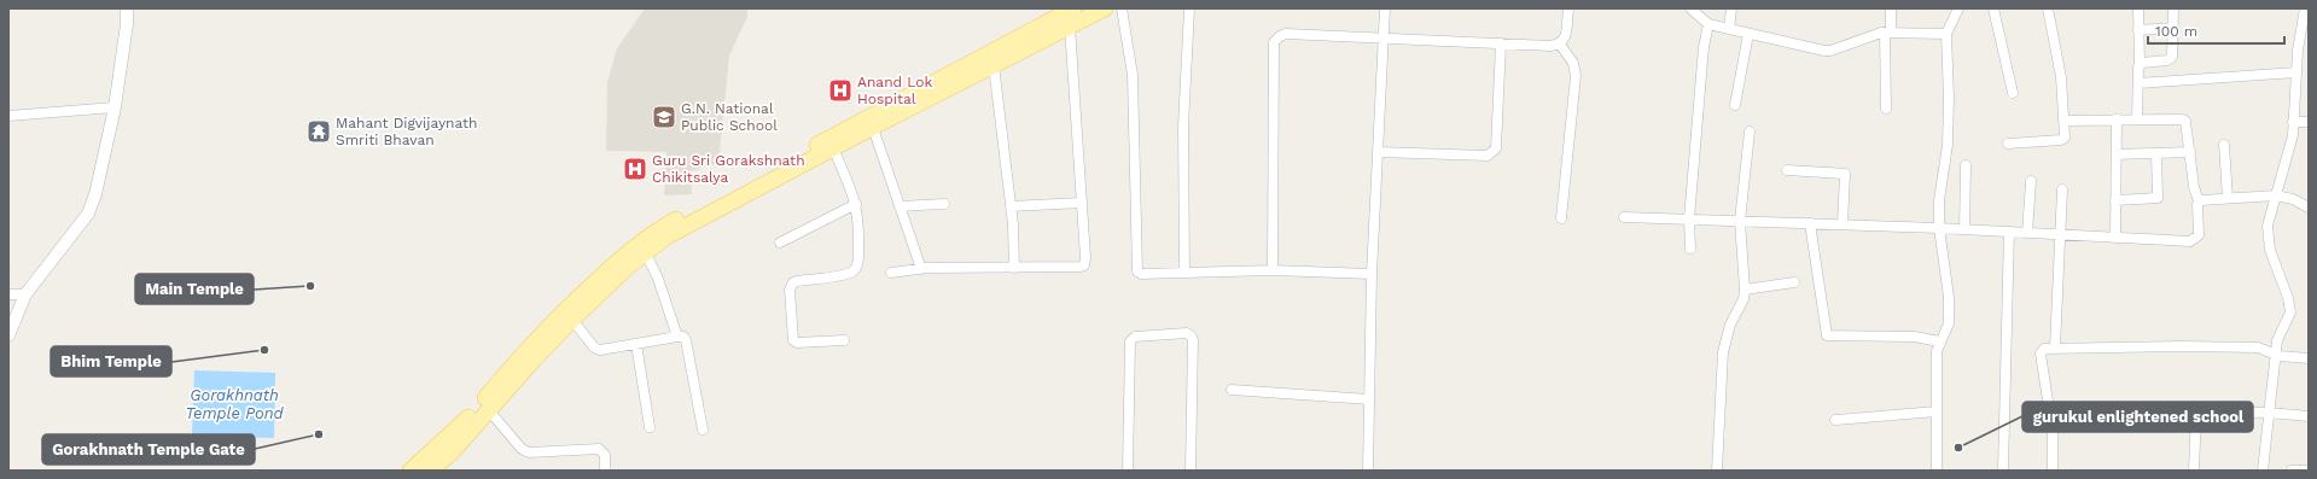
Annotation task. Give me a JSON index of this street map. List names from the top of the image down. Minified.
{"water":["Gorakhnath Temple Pond"],"places":{"hospital":["Anand Lok Hospital","Guru Sri Gorakshnath Chikitsalya"],"school or university":["G.N. National Public School"],"temple":["Mahant Digvijaynath Smriti Bhavan"],"other":["Main Temple","Bhim Temple","Gorakhnath Temple Gate","gurukul enlightened school"]},"scale_bar":"100 m"}
